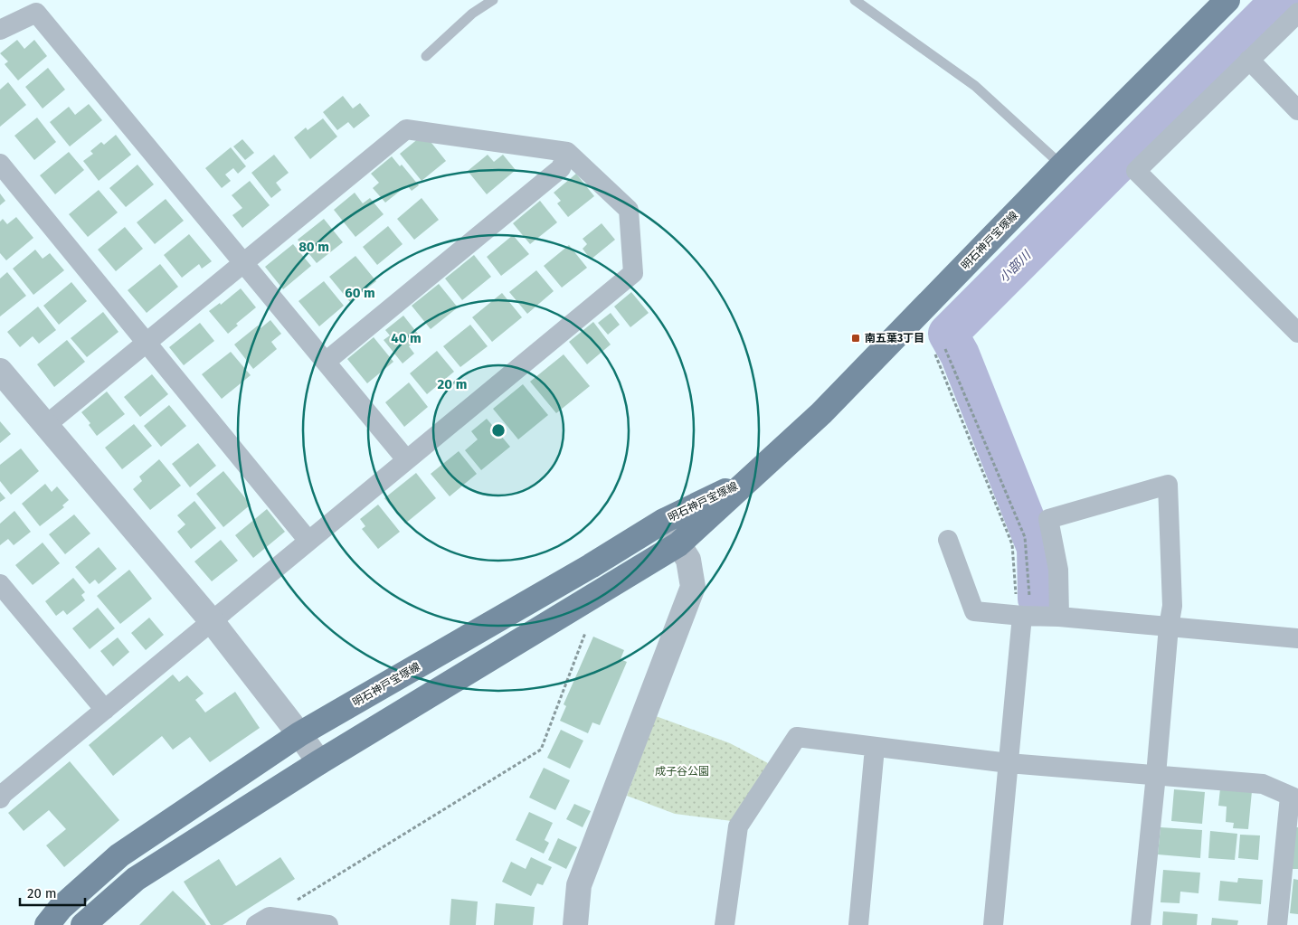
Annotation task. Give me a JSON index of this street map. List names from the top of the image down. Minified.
{"streets":{"main road":["明石神戸宝塚線"]},"water":["小部川"],"parks":["成子谷公園"],"places":{"transit":["南五葉3丁目"]},"scale_bar":"20 m","rings":["80 m","60 m","40 m","20 m"]}
